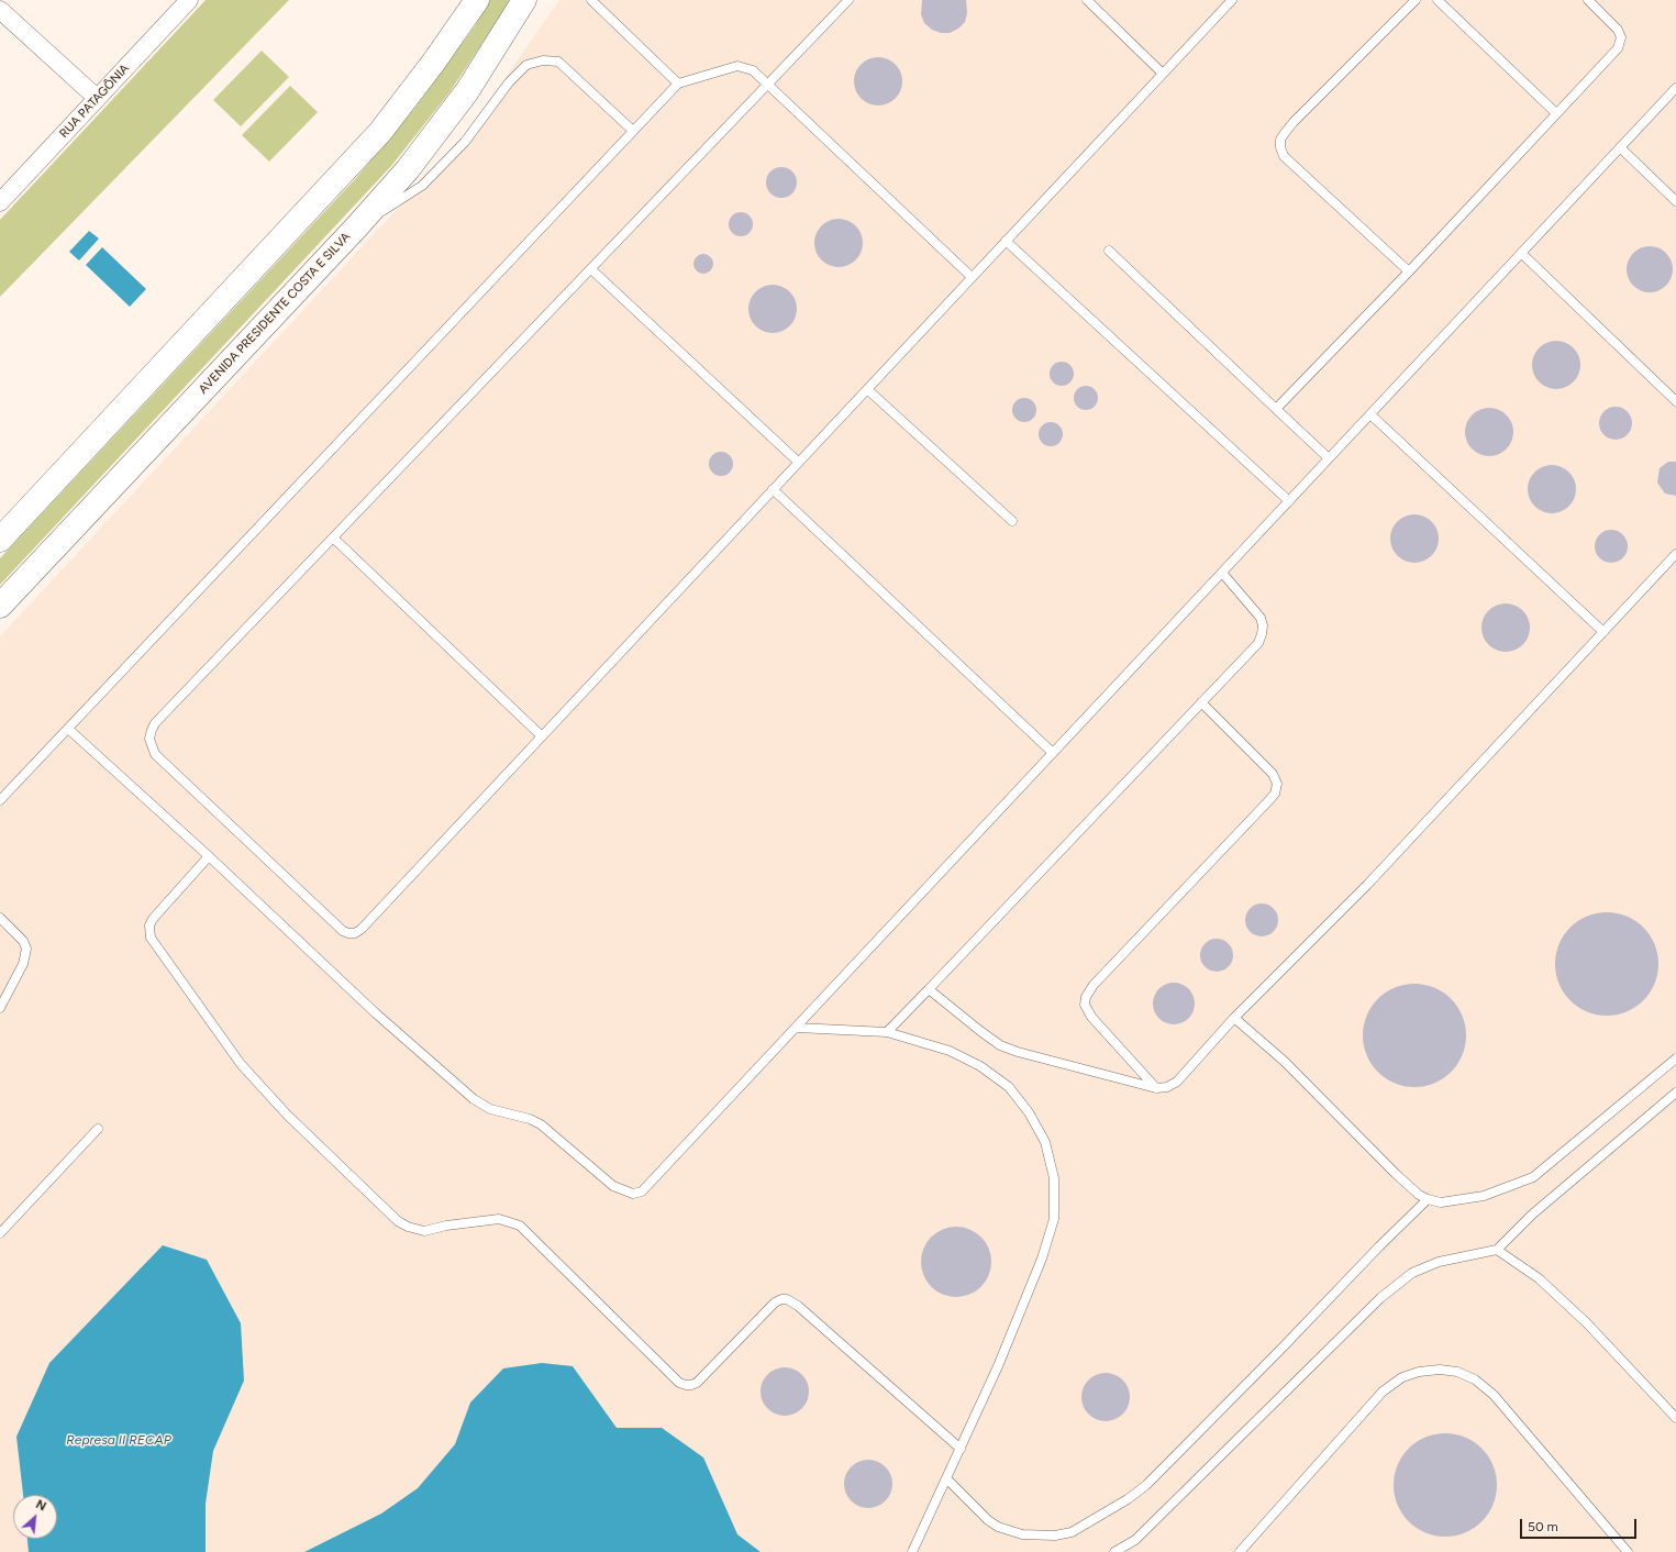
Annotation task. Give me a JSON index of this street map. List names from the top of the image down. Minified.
{"streets":{"highway":["AVENIDA PRESIDENTE COSTA E SILVA"],"street":["RUA PATAGÔNIA"]},"water":["Represa II RECAP"],"scale_bar":"50 m","north":"top right"}
